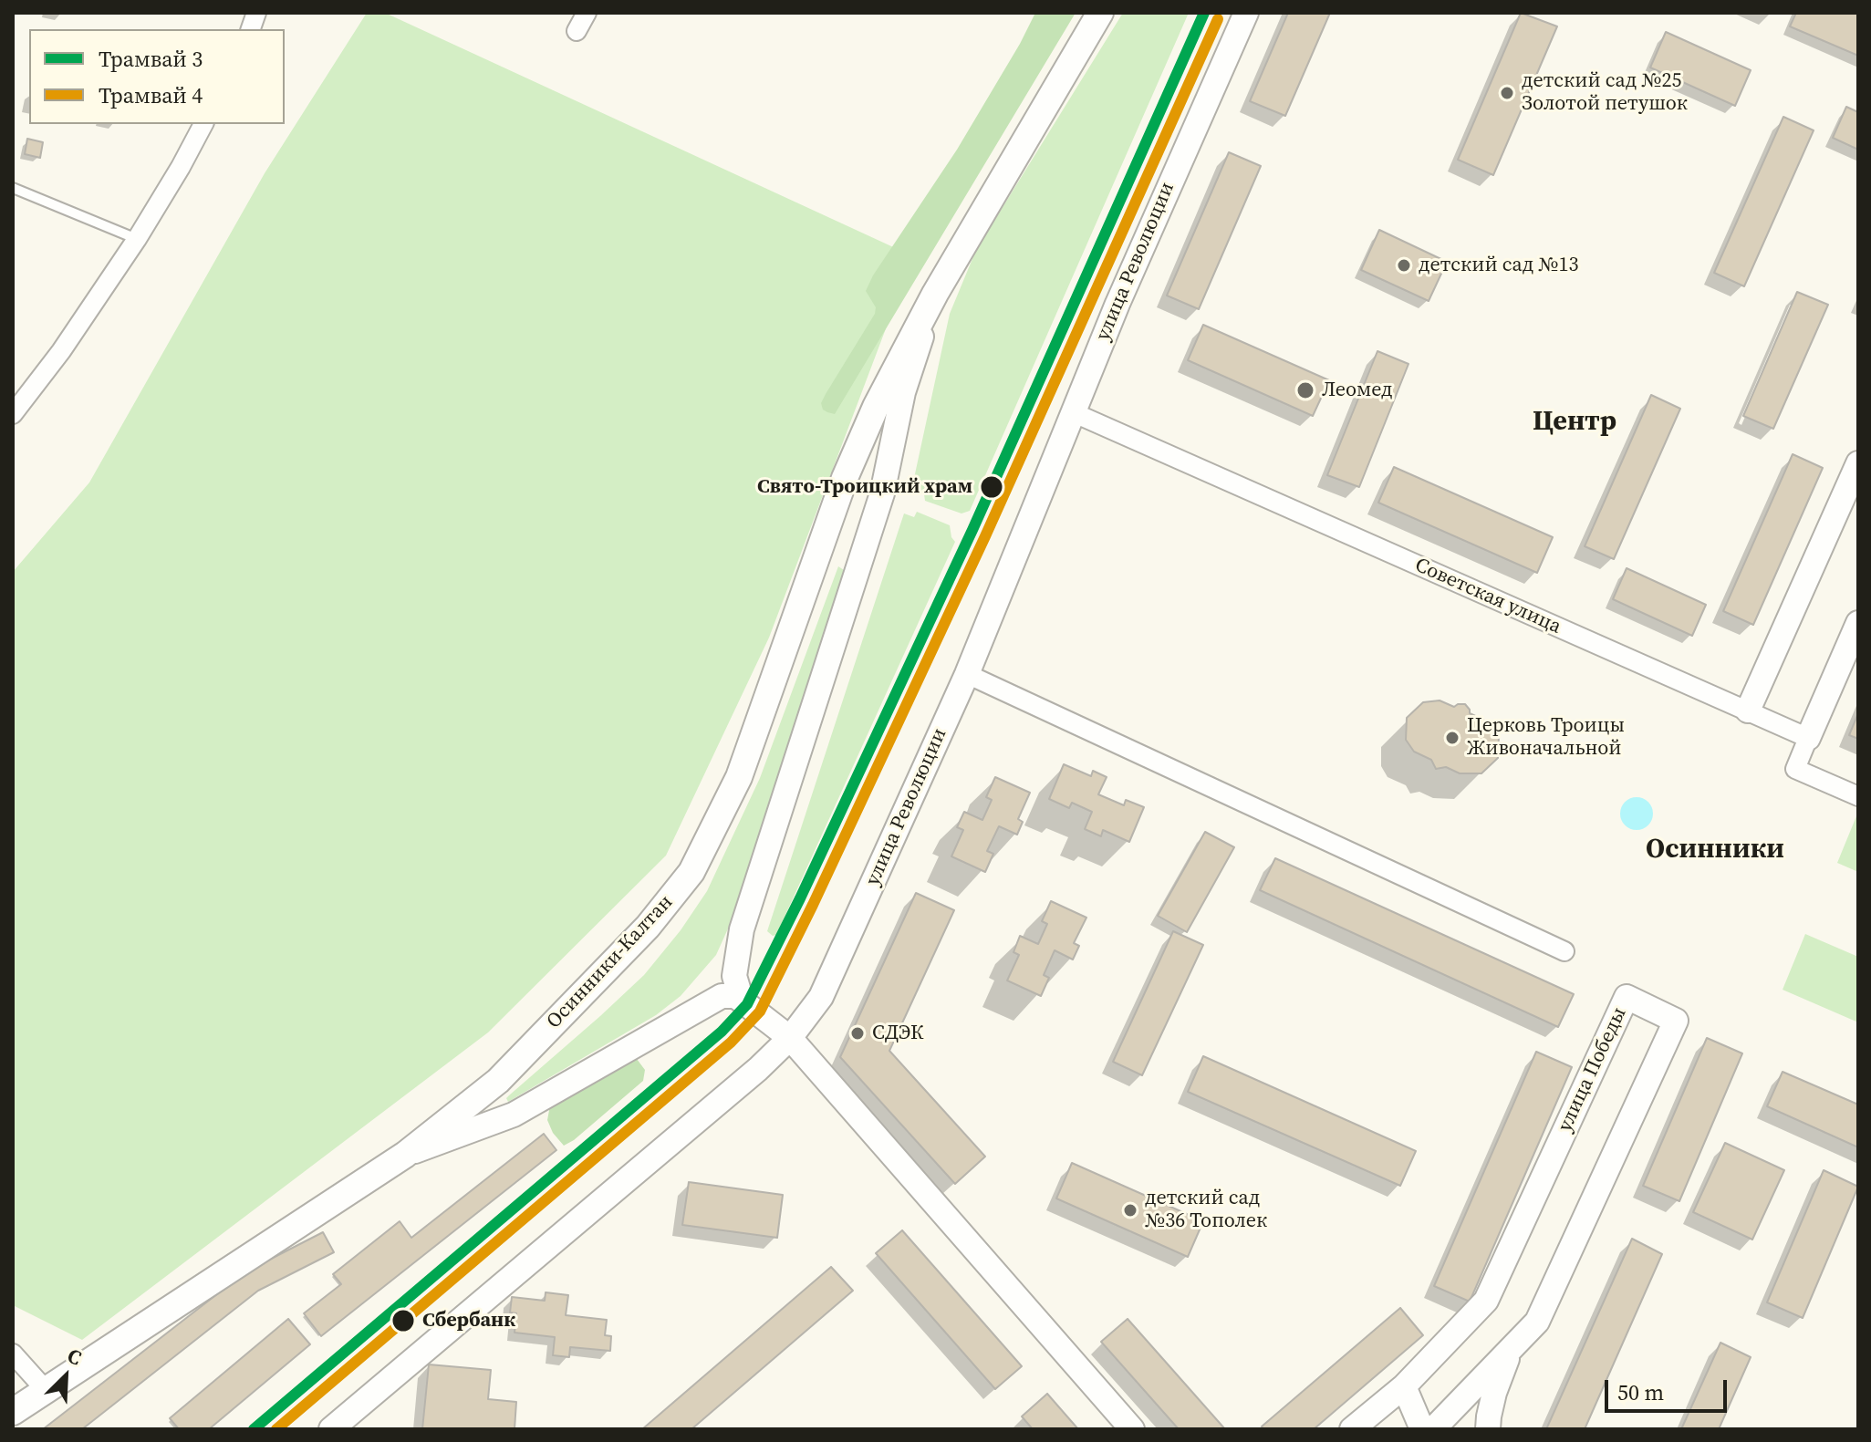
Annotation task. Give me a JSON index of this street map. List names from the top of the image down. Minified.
{"streets":{"main road":["Осинники-Калтан"],"street":["улица Революции","Советская улица","улица Победы"]},"crossings":[["улица Революции","Советская улица"]],"districts":["Центр","Осинники"],"places":["детский сад №25 Золотой петушок","детский сад №13","Леомед","Свято-Троицкий храм","Церковь Троицы Живоначальной","СДЭК","детский сад №36 Тополек","Сбербанк"],"lines":["tram line 3","tram line 4"],"legend":["Трамвай 3","Трамвай 4"],"scale_bar":"50 m","north":"top right"}
